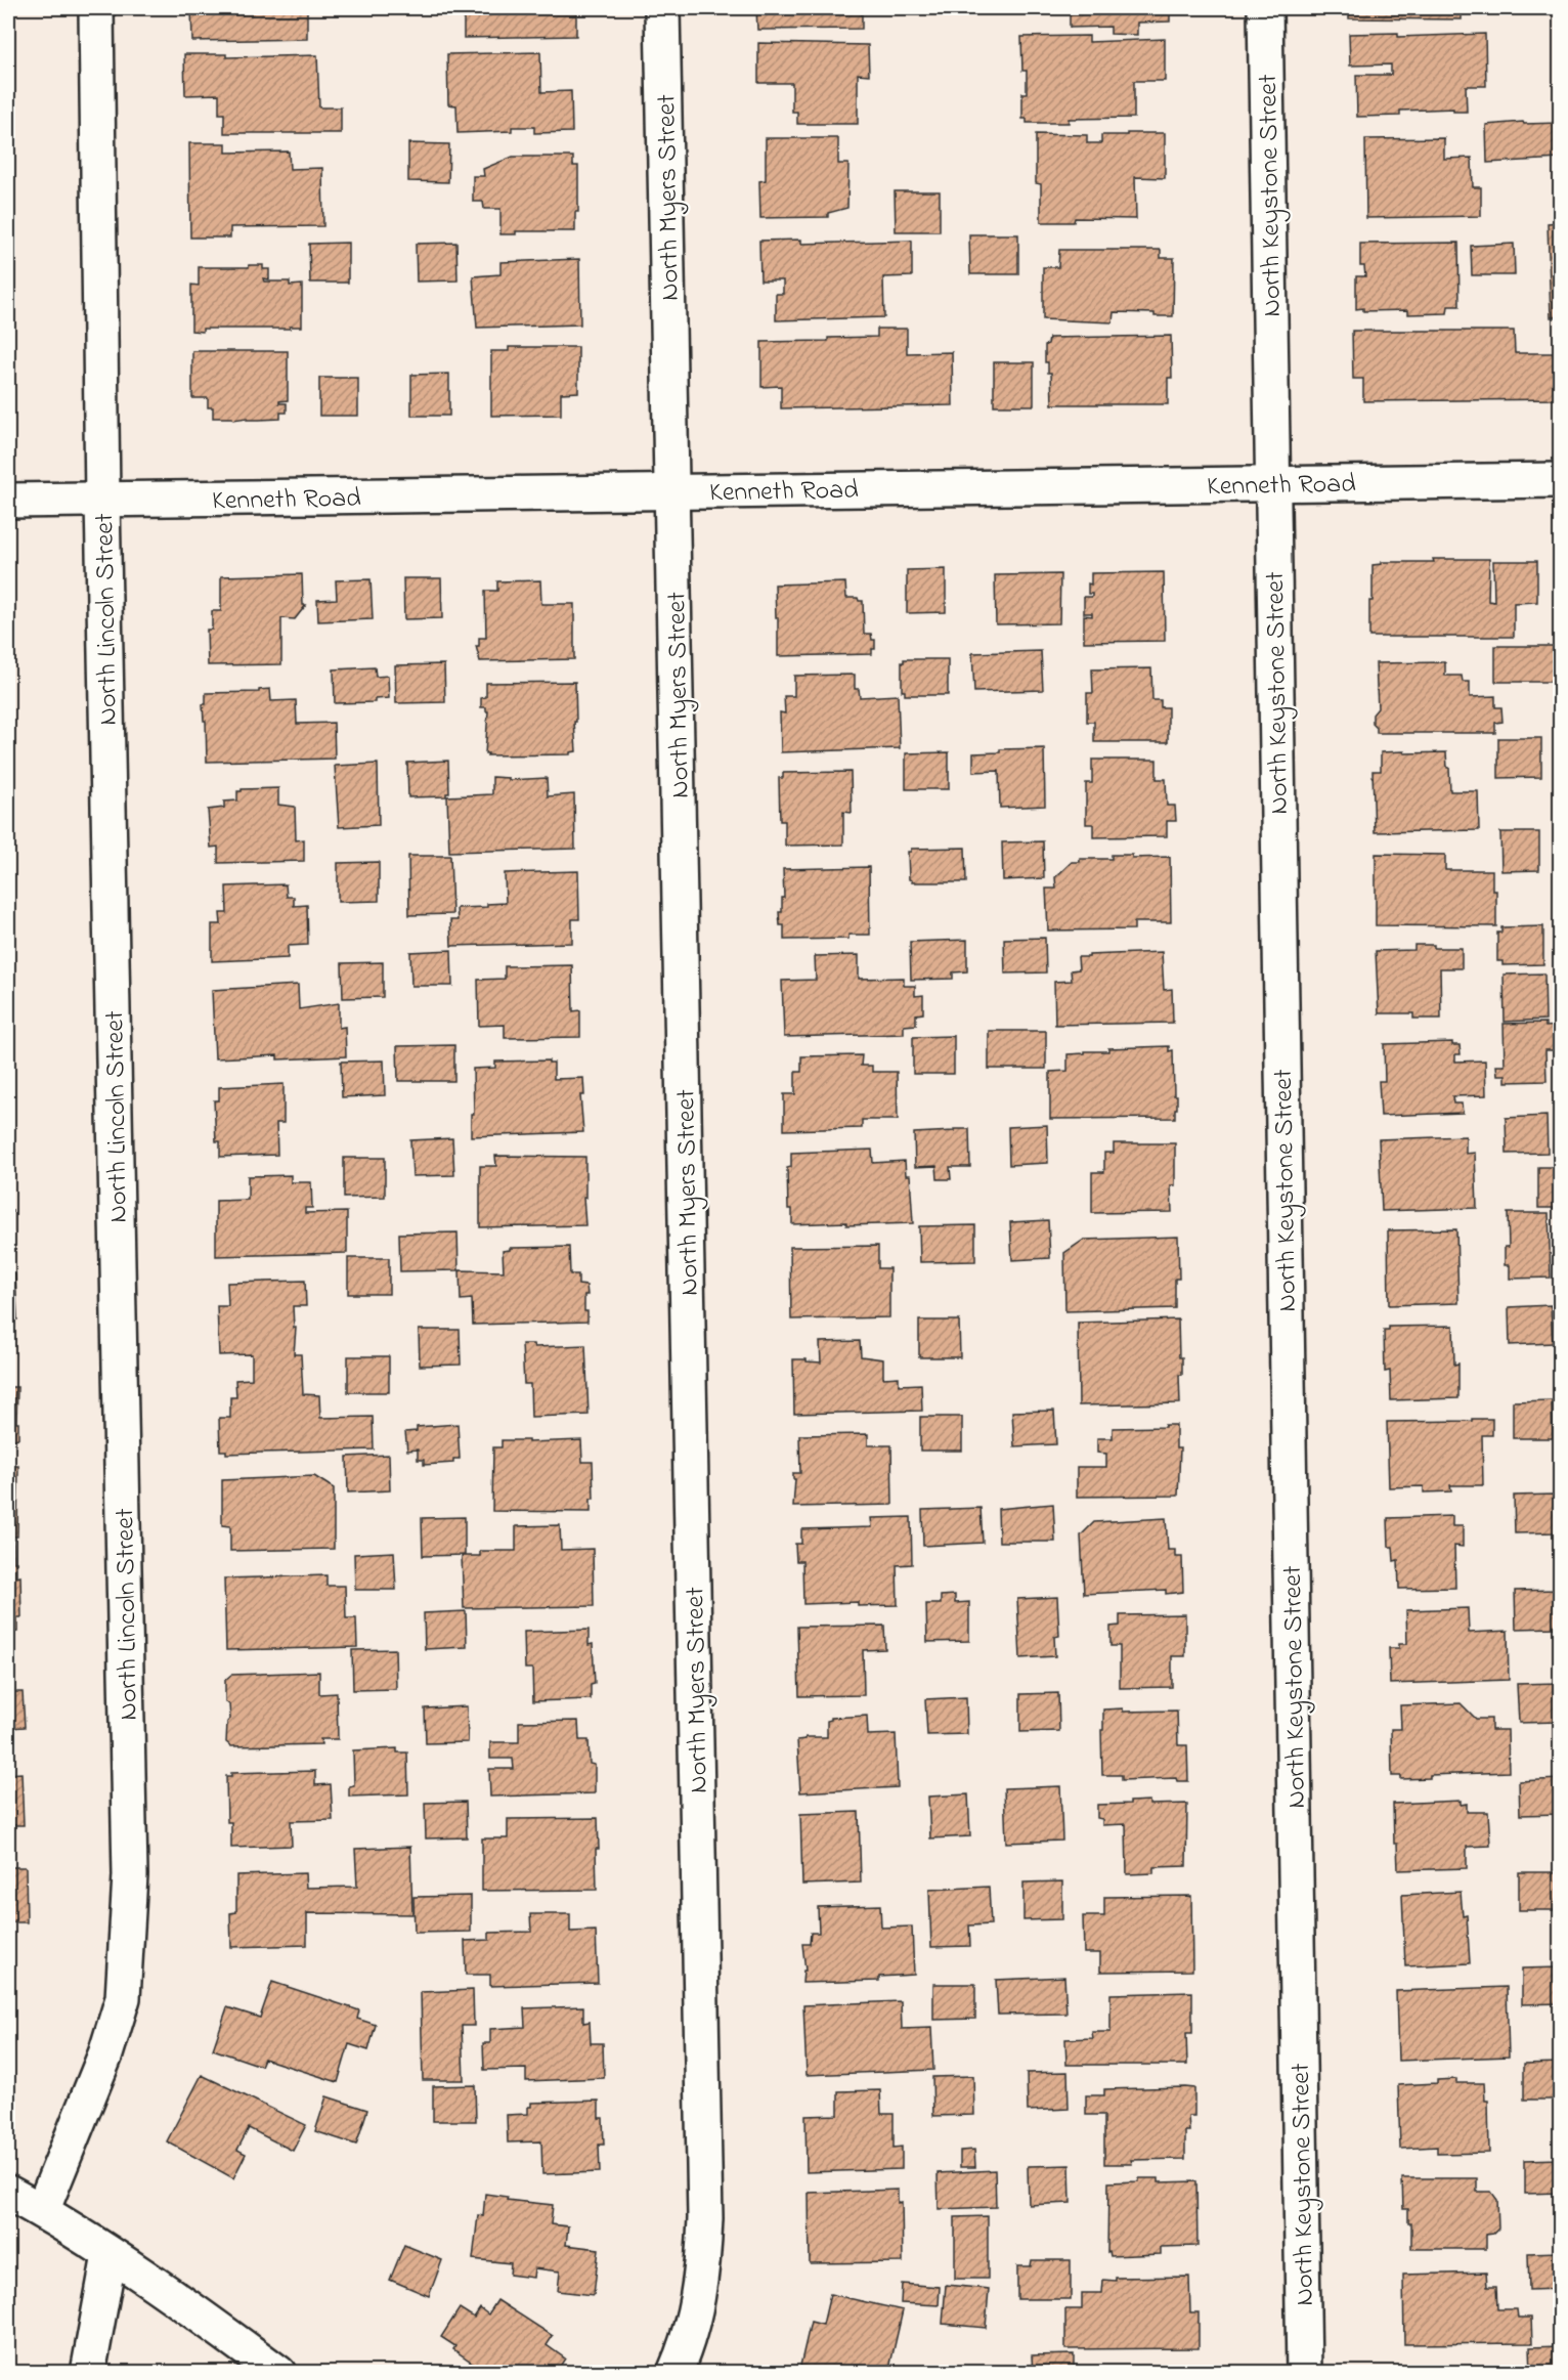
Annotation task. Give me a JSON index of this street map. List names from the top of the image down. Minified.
{"streets":{"street":["North Keystone Street","North Myers Street","Kenneth Road","North Lincoln Street"]},"crossings":[["North Keystone Street","Kenneth Road"],["North Myers Street","Kenneth Road"],["Kenneth Road","North Lincoln Street"]]}
